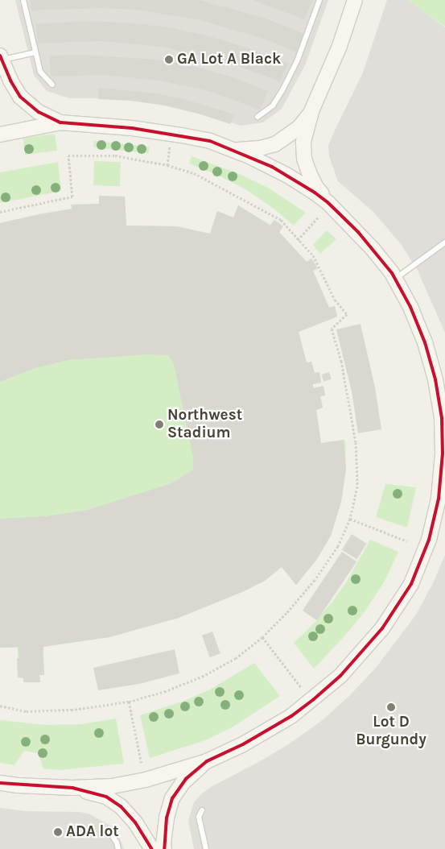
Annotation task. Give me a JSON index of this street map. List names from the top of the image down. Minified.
{"places":["GA Lot A Black","Northwest Stadium","Lot D Burgundy","ADA lot"]}
